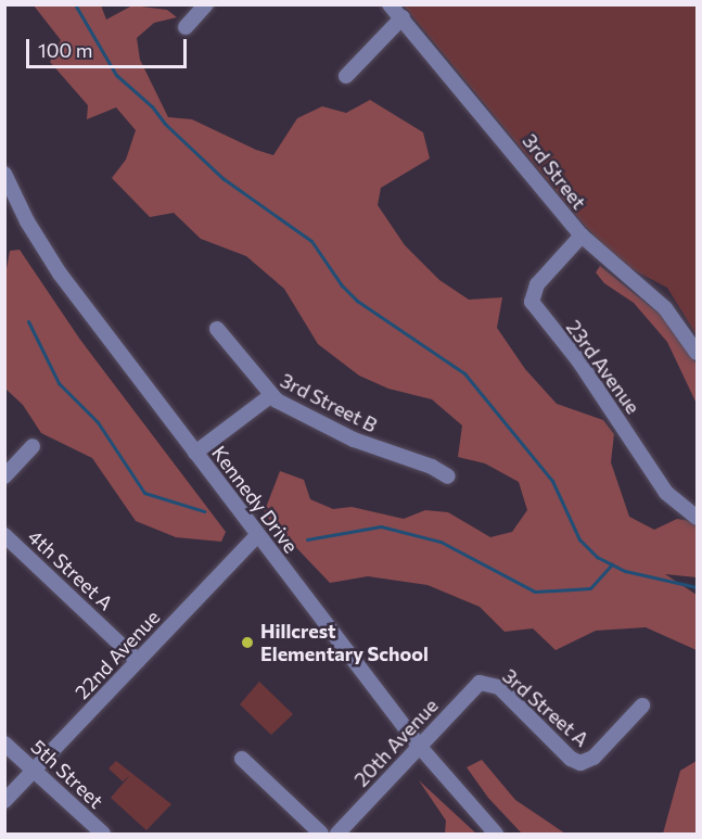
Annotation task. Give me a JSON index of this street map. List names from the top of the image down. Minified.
{"streets":{"street":["3rd Street","23rd Avenue","3rd Street B","Kennedy Drive","4th Street A","22nd Avenue","3rd Street A","20th Avenue","5th Street"]},"crossings":[["3rd Street","23rd Avenue"],["Kennedy Drive","22nd Avenue"],["Kennedy Drive","20th Avenue"],["4th Street A","22nd Avenue"],["22nd Avenue","5th Street"],["3rd Street A","20th Avenue"]],"places":["Hillcrest Elementary School"],"scale_bar":"100 m"}
